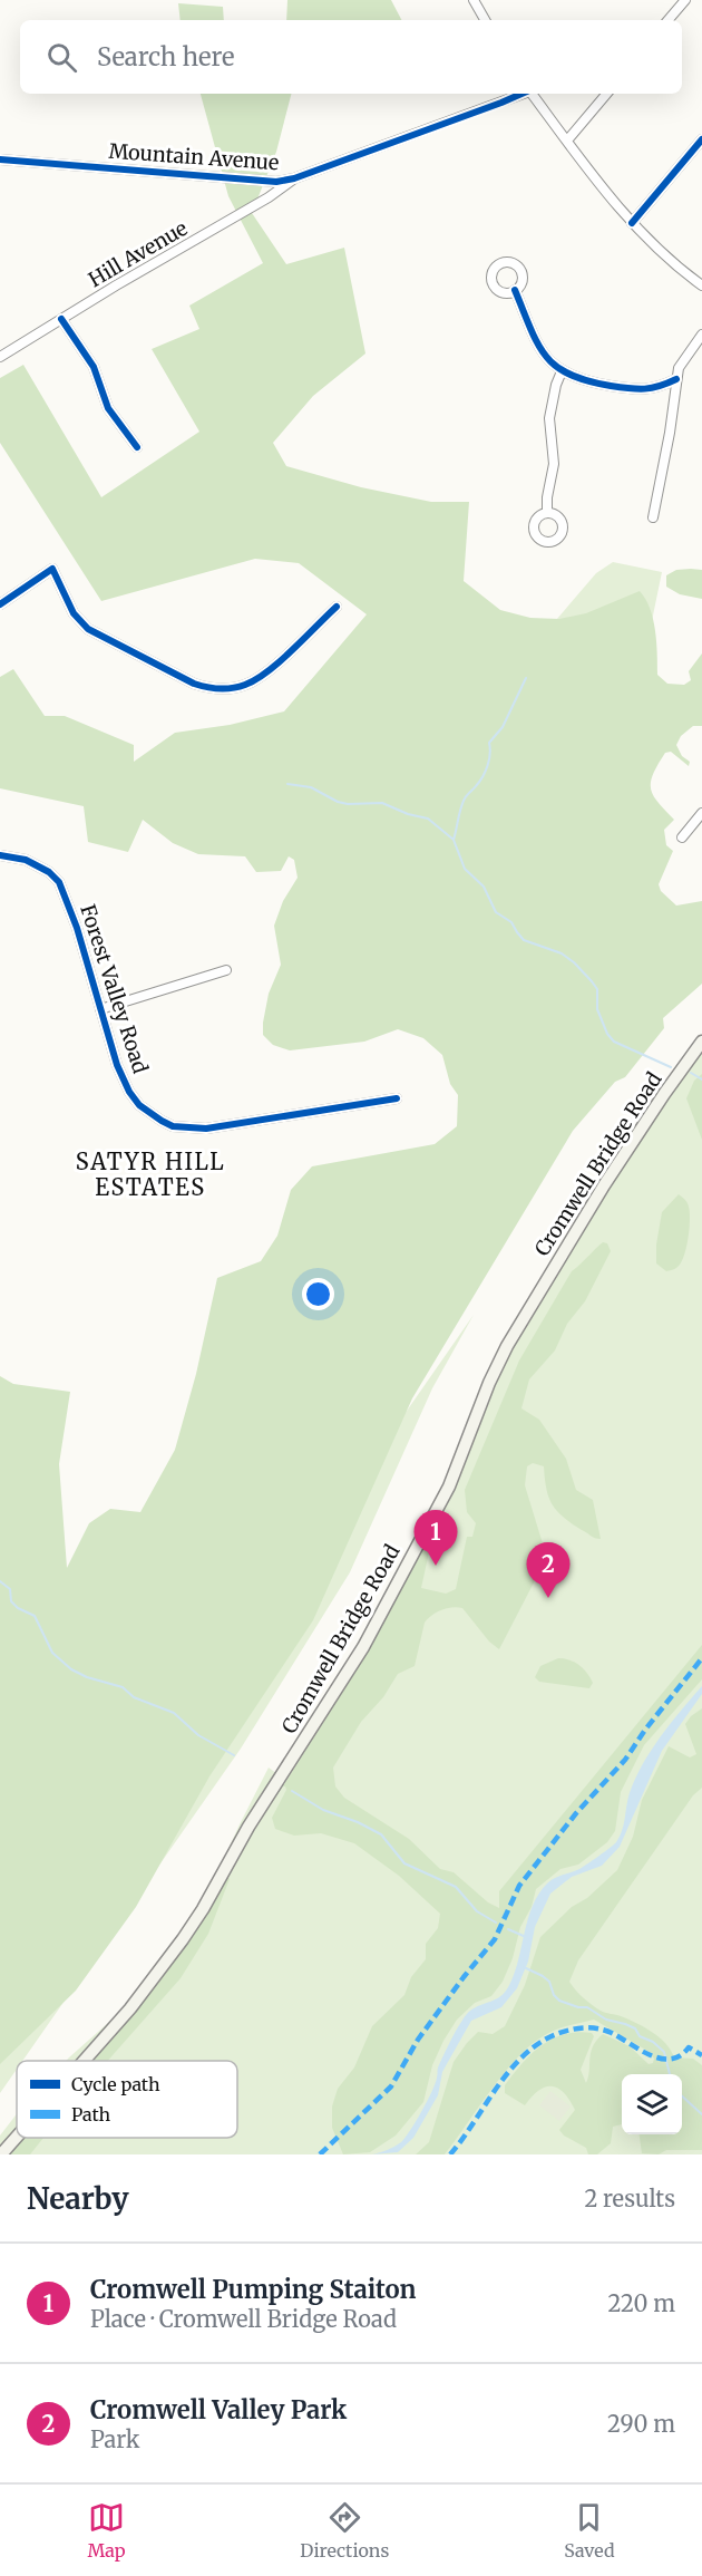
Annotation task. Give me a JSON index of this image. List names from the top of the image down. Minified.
{"streets":{"main road":["Cromwell Bridge Road"],"street":["Mountain Avenue","Hill Avenue","Forest Valley Road"]},"crossings":[["Mountain Avenue","Hill Avenue"]],"districts":["SATYR HILL ESTATES"],"legend":["Cycle path","Path"],"page":{"search":"Search here","pins":["1","2"],"heading":["Nearby","2 results"],"list":[{"mark":"1","name":"Cromwell Pumping Staiton","note":"Place · Cromwell Bridge Road","value":"220 m"},{"mark":"2","name":"Cromwell Valley Park","note":"Park","value":"290 m"}],"nav":["Map","Directions","Saved"]}}
